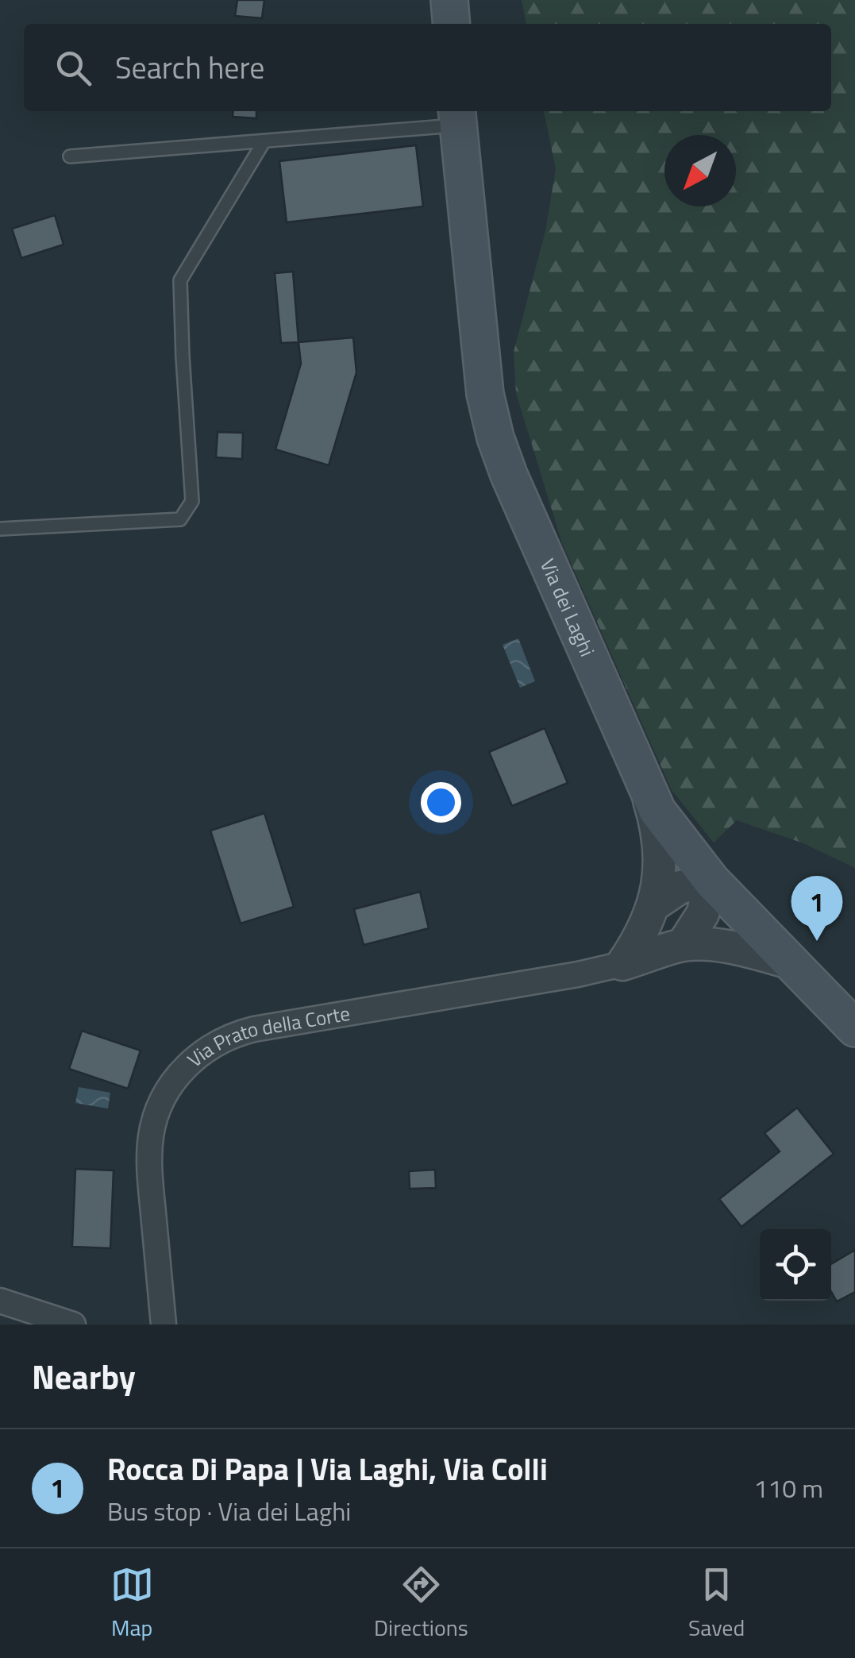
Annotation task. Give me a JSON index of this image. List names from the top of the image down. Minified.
{"streets":{"main road":["Via dei Laghi"],"street":["Via Prato della Corte"]},"north":"bottom left","page":{"search":"Search here","pins":"1","heading":"Nearby","list":[{"mark":"1","name":"Rocca Di Papa | Via Laghi, Via Colli","note":"Bus stop · Via dei Laghi","value":"110 m"}],"nav":["Map","Directions","Saved"]}}
